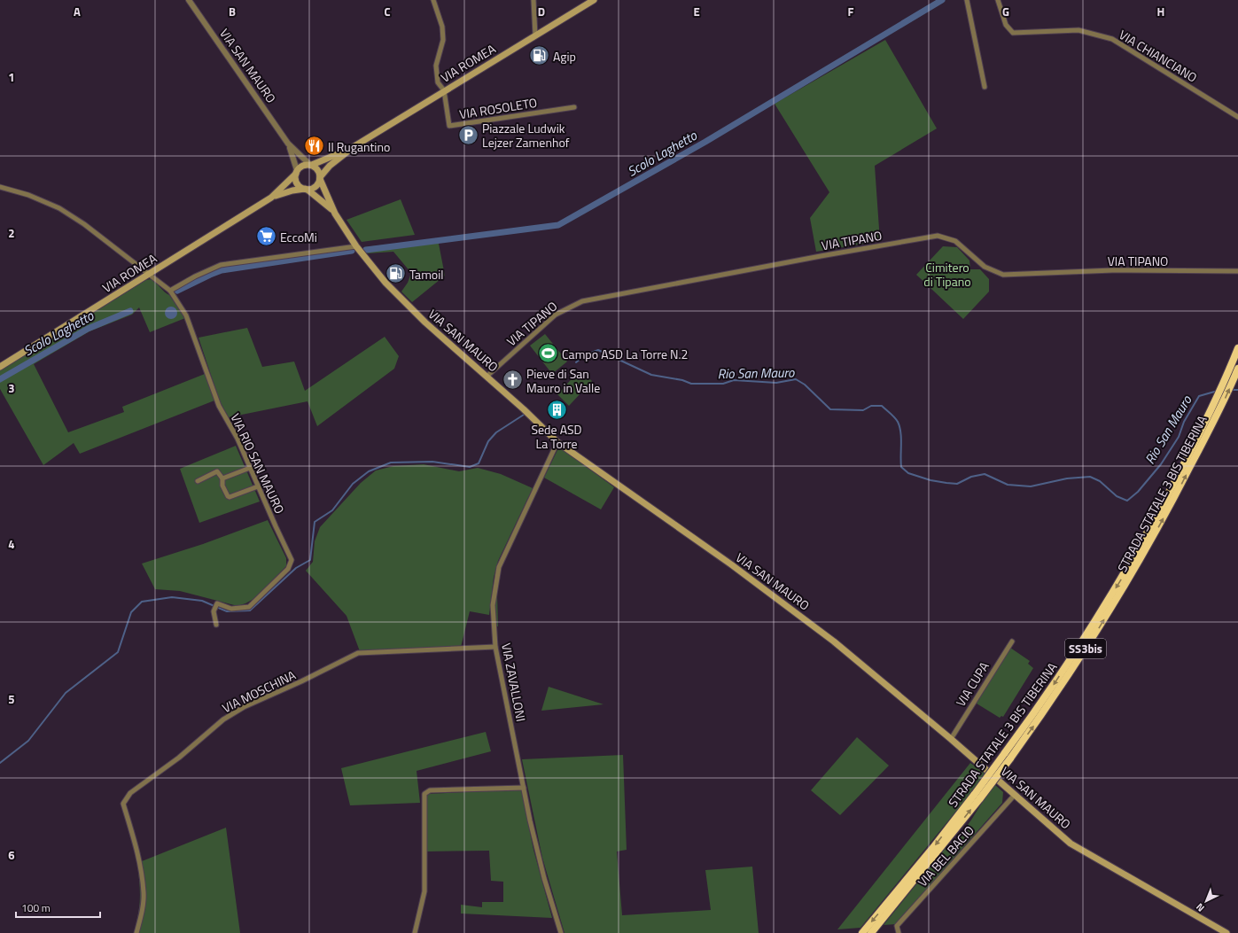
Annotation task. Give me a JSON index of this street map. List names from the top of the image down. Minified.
{"streets":{"highway":["STRADA STATALE 3 BIS TIBERINA","SS3bis"],"main road":["VIA ROMEA","VIA SAN MAURO"],"street":["VIA CHIANCIANO","VIA ROSOLETO","VIA TIPANO","VIA RIO SAN MAURO","VIA ZAVALLONI","VIA CUPA","VIA MOSCHINA","VIA BEL BACIO"]},"crossings":[["VIA ROMEA","VIA SAN MAURO"],["VIA ROMEA","VIA ROSOLETO"],["VIA ROMEA","VIA RIO SAN MAURO"],["VIA SAN MAURO","VIA TIPANO"],["VIA SAN MAURO","VIA ZAVALLONI"],["VIA SAN MAURO","VIA CUPA"],["VIA SAN MAURO","VIA BEL BACIO"],["VIA ZAVALLONI","VIA MOSCHINA"]],"water":["Scolo Laghetto","Rio San Mauro"],"parks":["Cimitero di Tipano"],"places":{"fuel station":["Agip","Tamoil"],"parking":["Piazzale Ludwik Lejzer Zamenhof"],"restaurant":["Il Rugantino"],"supermarket":["EccoMi"],"sports":["Campo ASD La Torre N.2"],"church":["Pieve di San Mauro in Valle"],"building":["Sede ASD La Torre"]},"scale_bar":"100 m","north":"bottom left","grid":{"columns":["A","B","C","D","E","F","G","H"],"rows":["1","2","3","4","5","6"]}}
